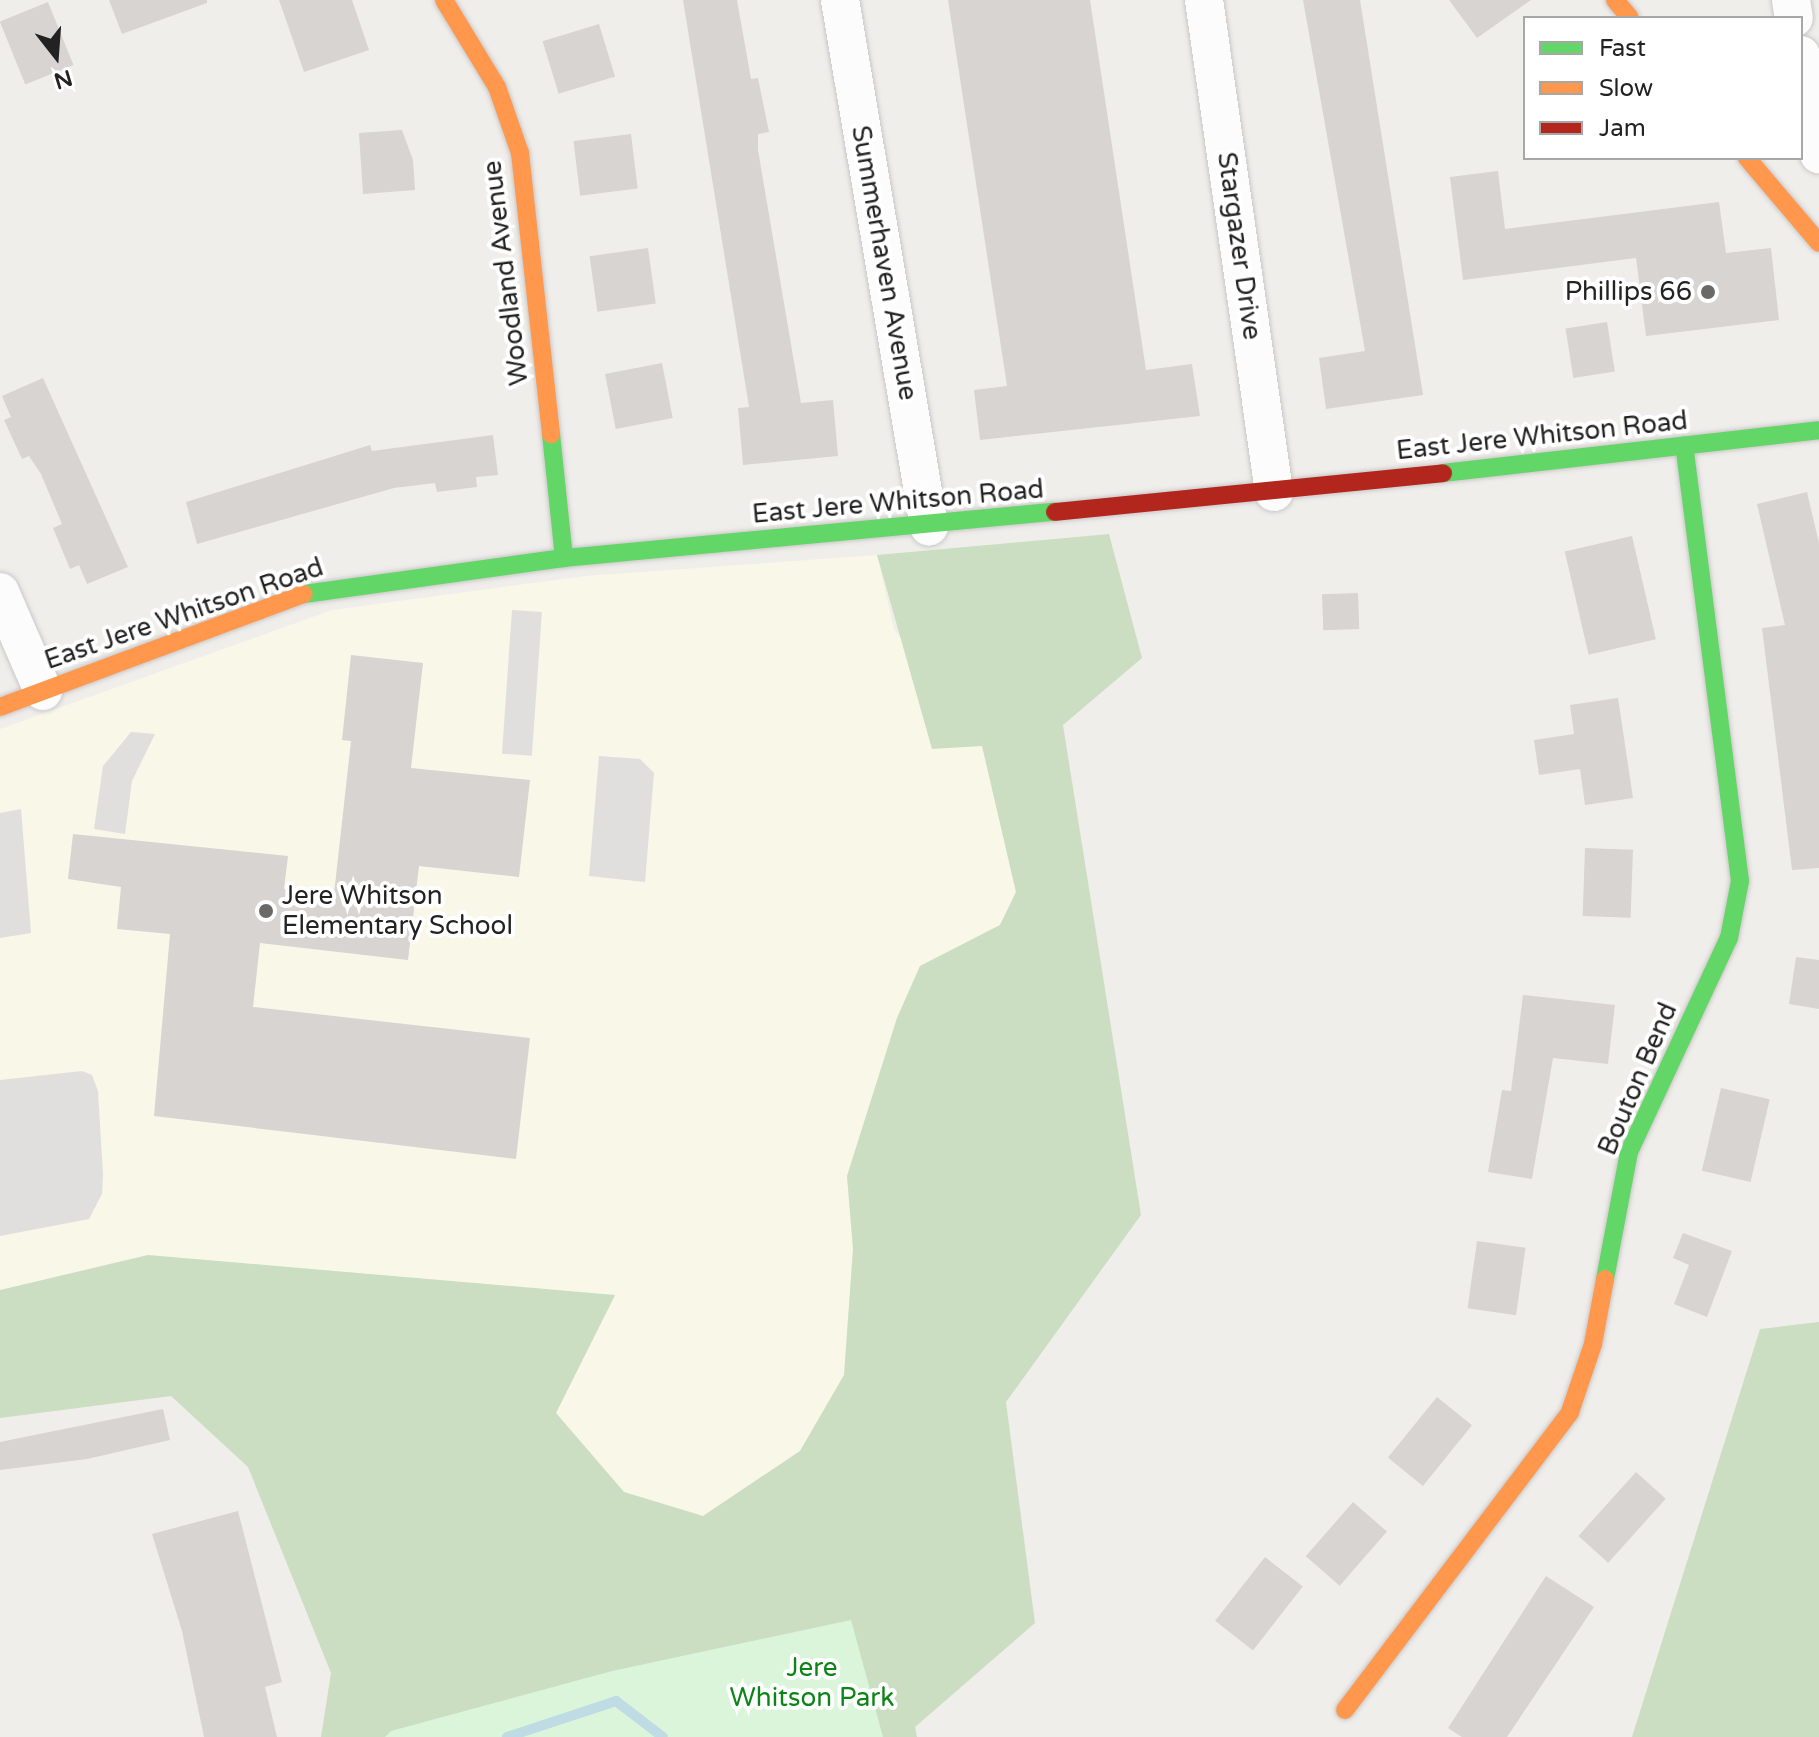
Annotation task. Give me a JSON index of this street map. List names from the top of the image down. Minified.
{"streets":{"street":["Stargazer Drive","Summerhaven Avenue","Woodland Avenue","East Jere Whitson Road","Bouton Bend"]},"crossings":[["Stargazer Drive","East Jere Whitson Road"],["Summerhaven Avenue","East Jere Whitson Road"],["Woodland Avenue","East Jere Whitson Road"],["East Jere Whitson Road","Bouton Bend"]],"parks":["Jere Whitson Park"],"places":["Phillips 66","Jere Whitson Elementary School"],"legend":["Fast","Slow","Jam"],"north":"bottom"}
